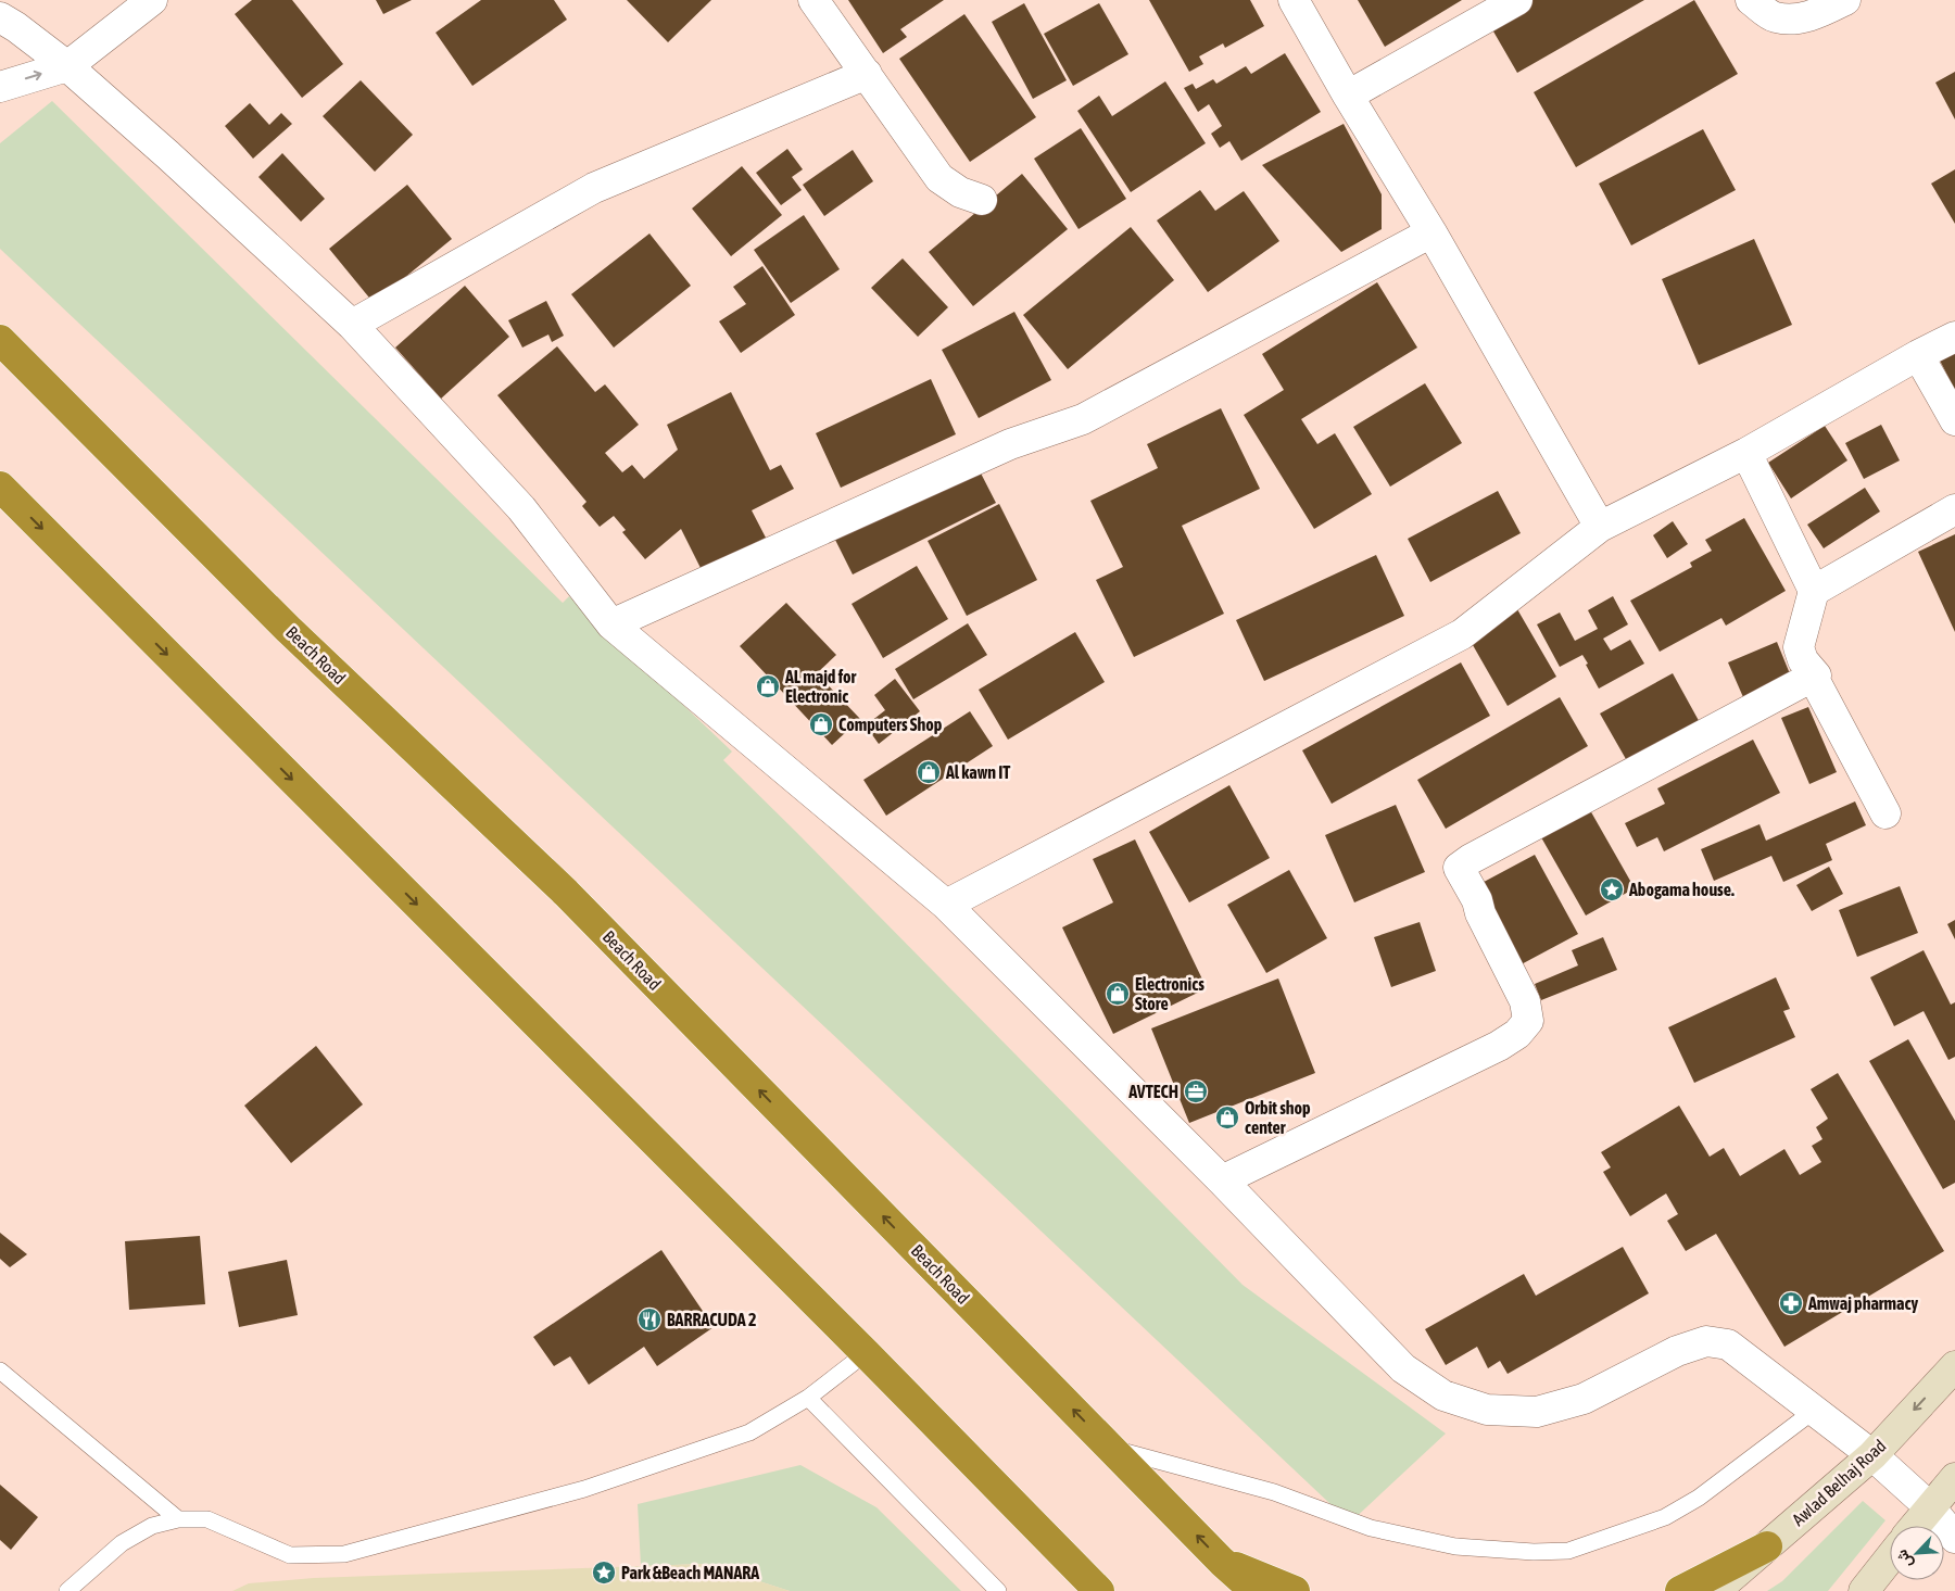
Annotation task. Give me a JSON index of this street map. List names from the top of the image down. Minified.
{"streets":{"highway":["Beach Road"],"main road":["Awlad Belhaj Road"]},"places":{"shop":["AL majd for Electronic","Computers Shop","Al kawn IT","Electronics Store","Orbit shop center"],"place":["Abogama house.","Park &Beach MANARA"],"office":["AVTECH"],"pharmacy":["Amwaj pharmacy"],"restaurant":["BARRACUDA 2"]},"north":"bottom left"}
